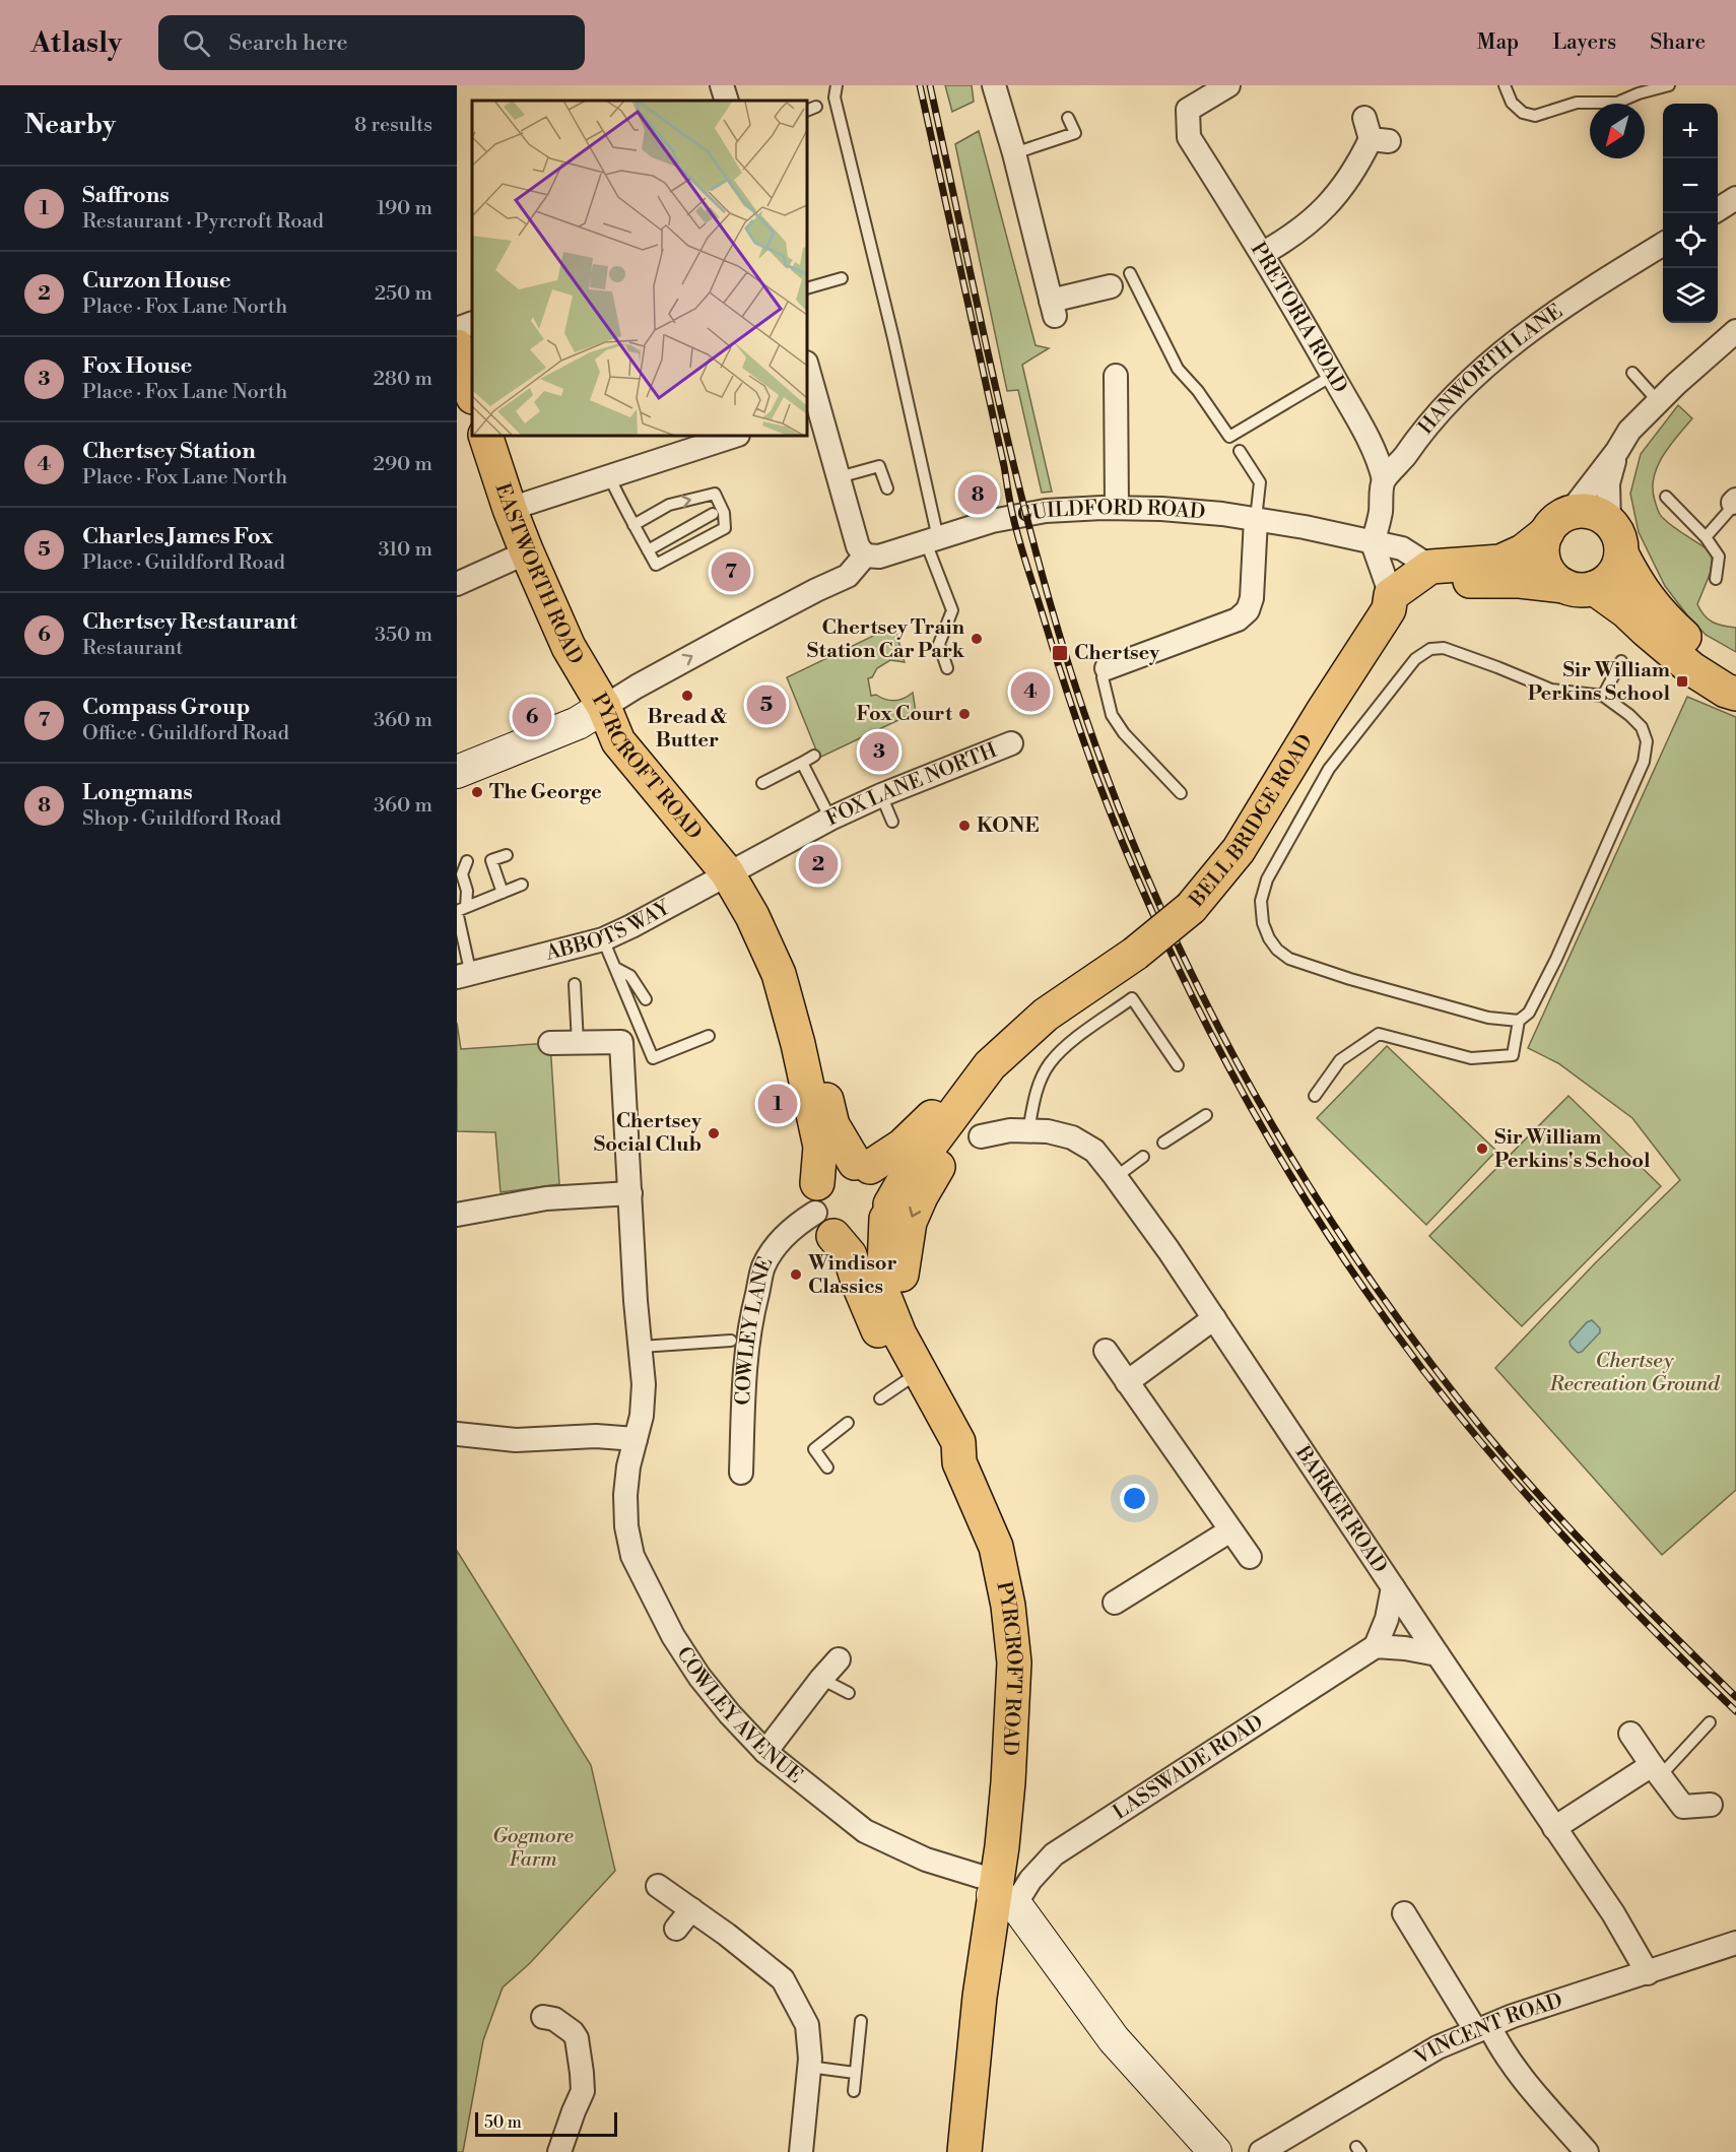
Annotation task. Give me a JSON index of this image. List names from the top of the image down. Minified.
{"streets":{"main road":["EASTWORTH ROAD","PYRCROFT ROAD","BELL BRIDGE ROAD"],"street":["PRETORIA ROAD","HANWORTH LANE","GUILDFORD ROAD","FOX LANE NORTH","ABBOTS WAY","COWLEY LANE","BARKER ROAD","COWLEY AVENUE","LASSWADE ROAD","VINCENT ROAD"]},"crossings":[["PRETORIA ROAD","HANWORTH LANE"],["EASTWORTH ROAD","PYRCROFT ROAD"],["PYRCROFT ROAD","FOX LANE NORTH"],["PYRCROFT ROAD","BELL BRIDGE ROAD"],["PYRCROFT ROAD","ABBOTS WAY"],["PYRCROFT ROAD","COWLEY LANE"],["PYRCROFT ROAD","COWLEY AVENUE"],["PYRCROFT ROAD","LASSWADE ROAD"],["FOX LANE NORTH","ABBOTS WAY"],["BELL BRIDGE ROAD","COWLEY LANE"],["BARKER ROAD","VINCENT ROAD"],["COWLEY AVENUE","LASSWADE ROAD"]],"parks":["Chertsey Recreation Ground","Gogmore Farm"],"places":{"other":["Chertsey Train Station Car Park","Bread & Butter","Fox Court","The George","KONE","Chertsey Social Club","Sir William Perkins's School","Windisor Classics"],"transit":["Chertsey","Sir William Perkins School"]},"scale_bar":"50 m","north":"bottom left","page":{"header":"Atlasly","search":"Search here","nav":["Map","Layers","Share"],"heading":["Nearby","8 results"],"map_buttons":["+","−"],"list":[{"mark":"1","name":"Saffrons","note":"Restaurant · Pyrcroft Road","value":"190 m"},{"mark":"2","name":"Curzon House","note":"Place · Fox Lane North","value":"250 m"},{"mark":"3","name":"Fox House","note":"Place · Fox Lane North","value":"280 m"},{"mark":"4","name":"Chertsey Station","note":"Place · Fox Lane North","value":"290 m"},{"mark":"5","name":"Charles James Fox","note":"Place · Guildford Road","value":"310 m"},{"mark":"6","name":"Chertsey Restaurant","note":"Restaurant","value":"350 m"},{"mark":"7","name":"Compass Group","note":"Office · Guildford Road","value":"360 m"},{"mark":"8","name":"Longmans","note":"Shop · Guildford Road","value":"360 m"}],"pins":["8","7","4","5","6","3","2","1"],"scale":"50 m"}}
